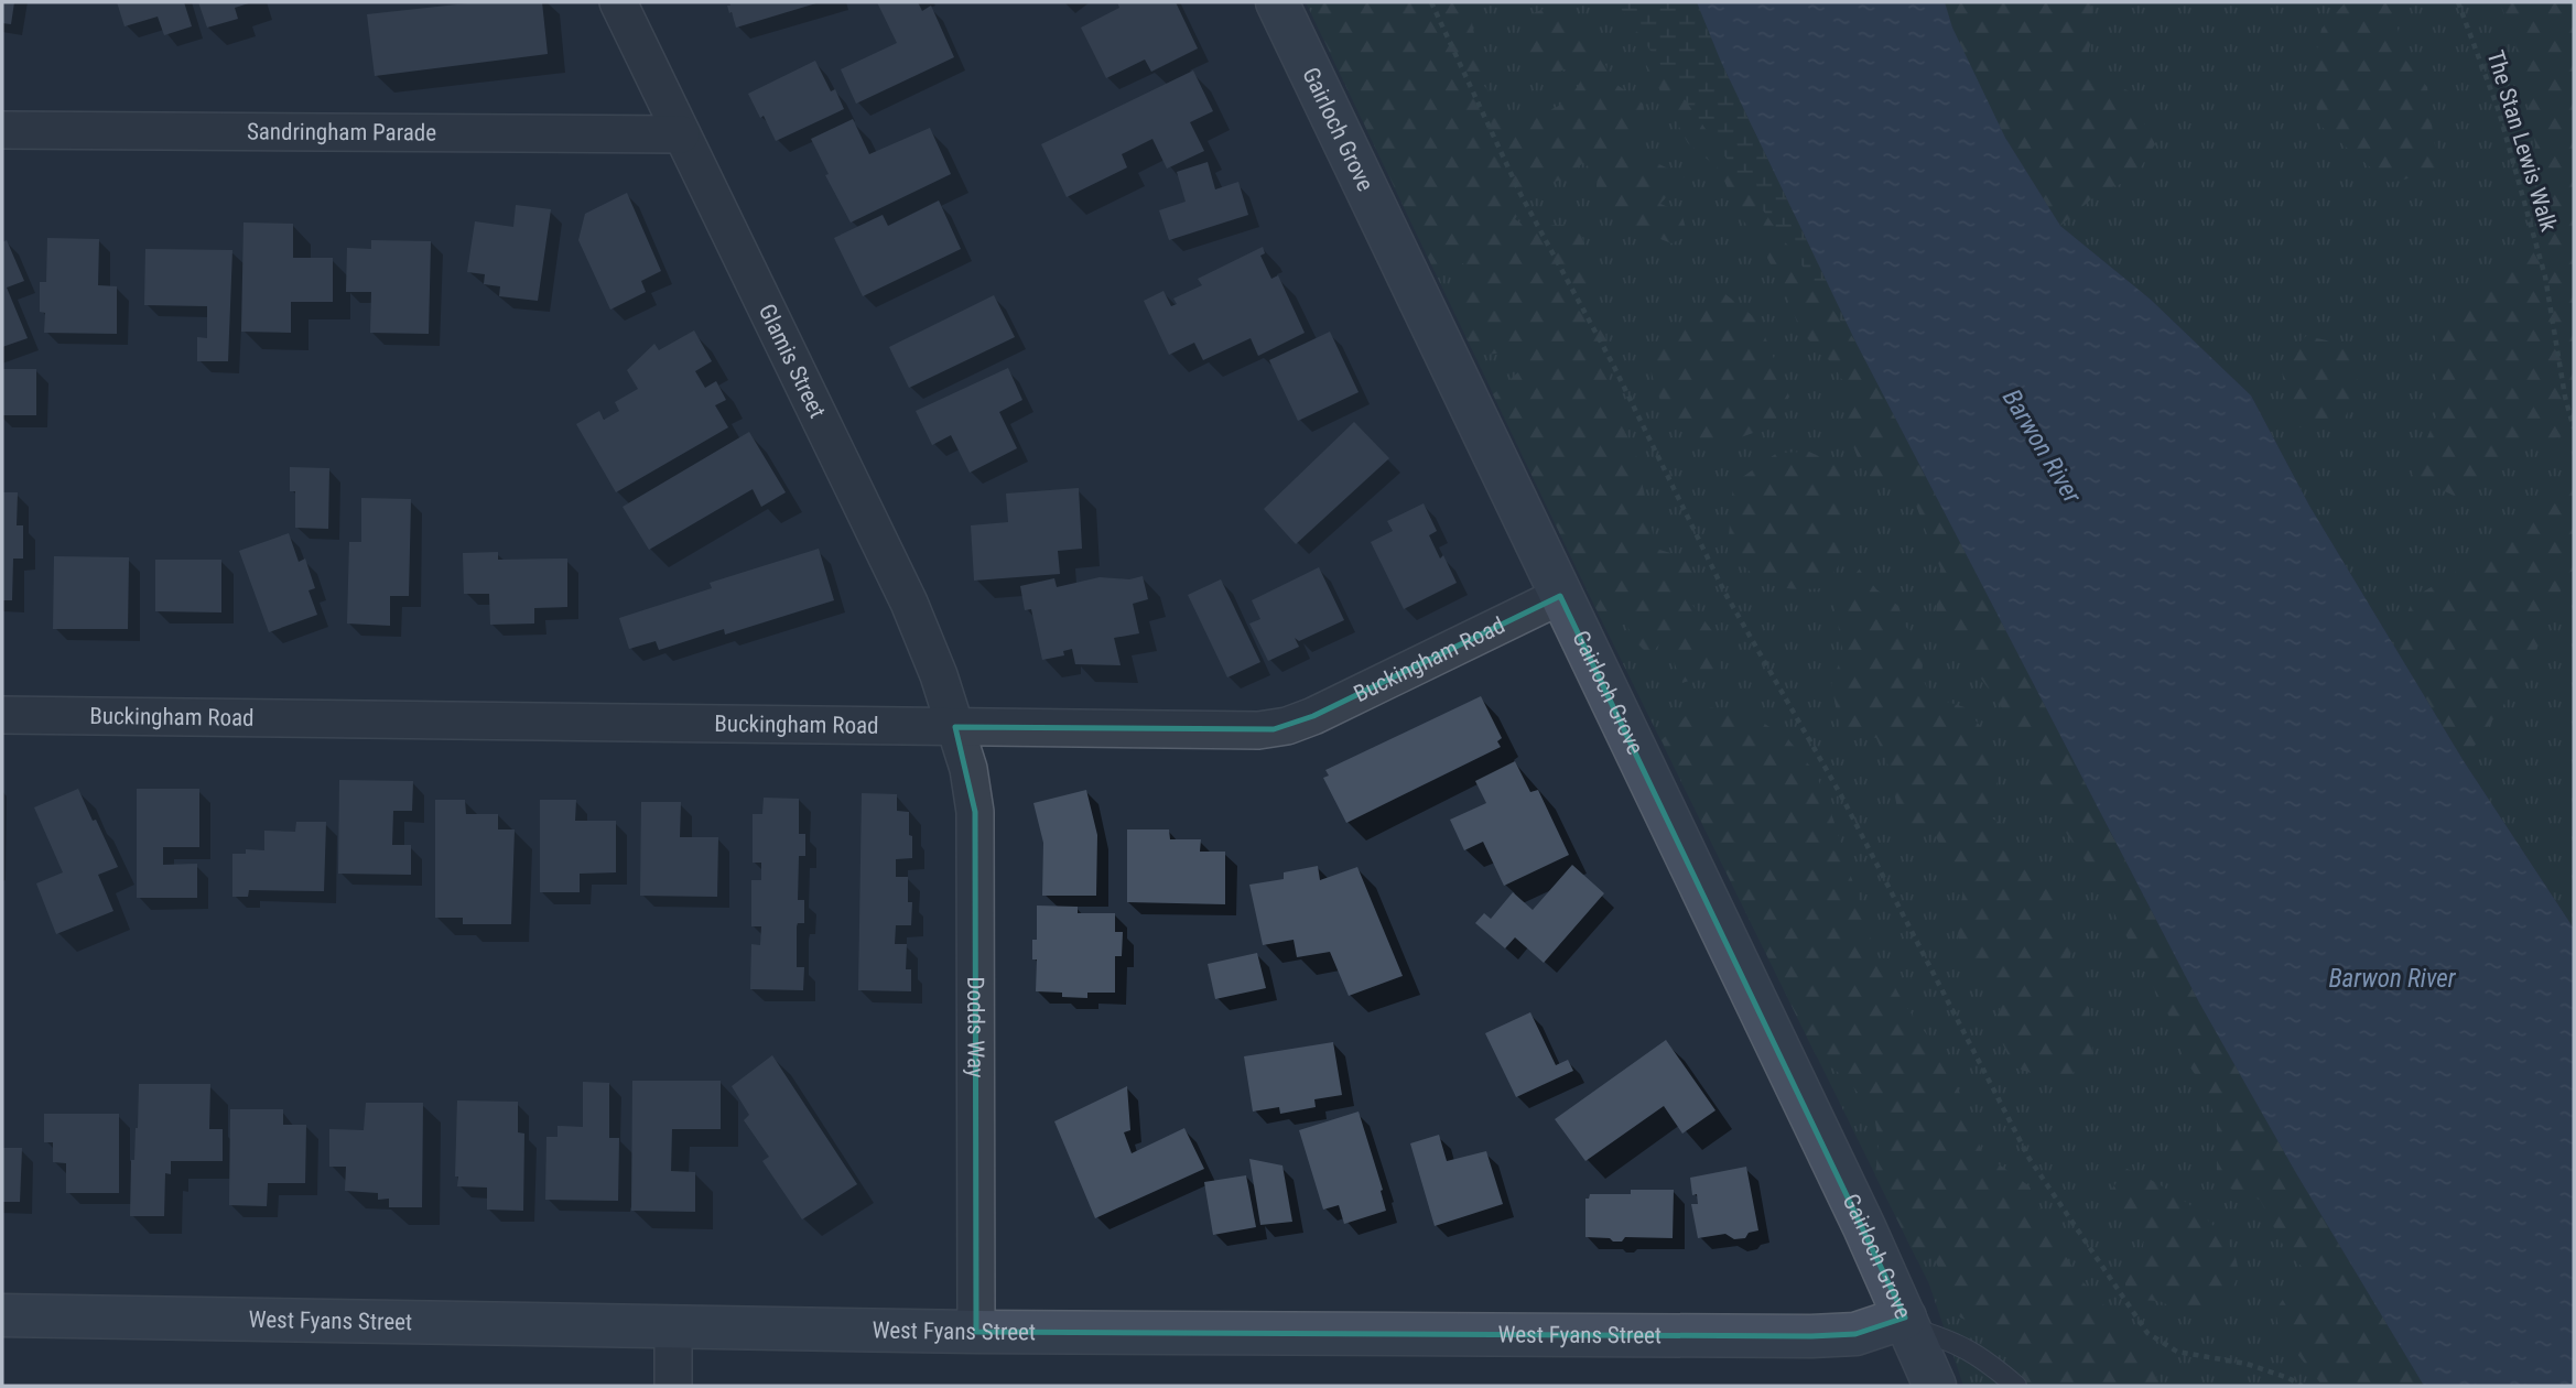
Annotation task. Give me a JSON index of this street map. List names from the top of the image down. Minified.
{"streets":{"street":["Gairloch Grove","Sandringham Parade","Glamis Street","Buckingham Road","Dodds Way","West Fyans Street"],"path":["The Stan Lewis Walk"]},"crossings":[["Gairloch Grove","Buckingham Road"],["Gairloch Grove","West Fyans Street"],["Sandringham Parade","Glamis Street"],["Glamis Street","Buckingham Road"],["Glamis Street","Dodds Way"],["Buckingham Road","Dodds Way"],["Dodds Way","West Fyans Street"]],"water":["Barwon River"]}
